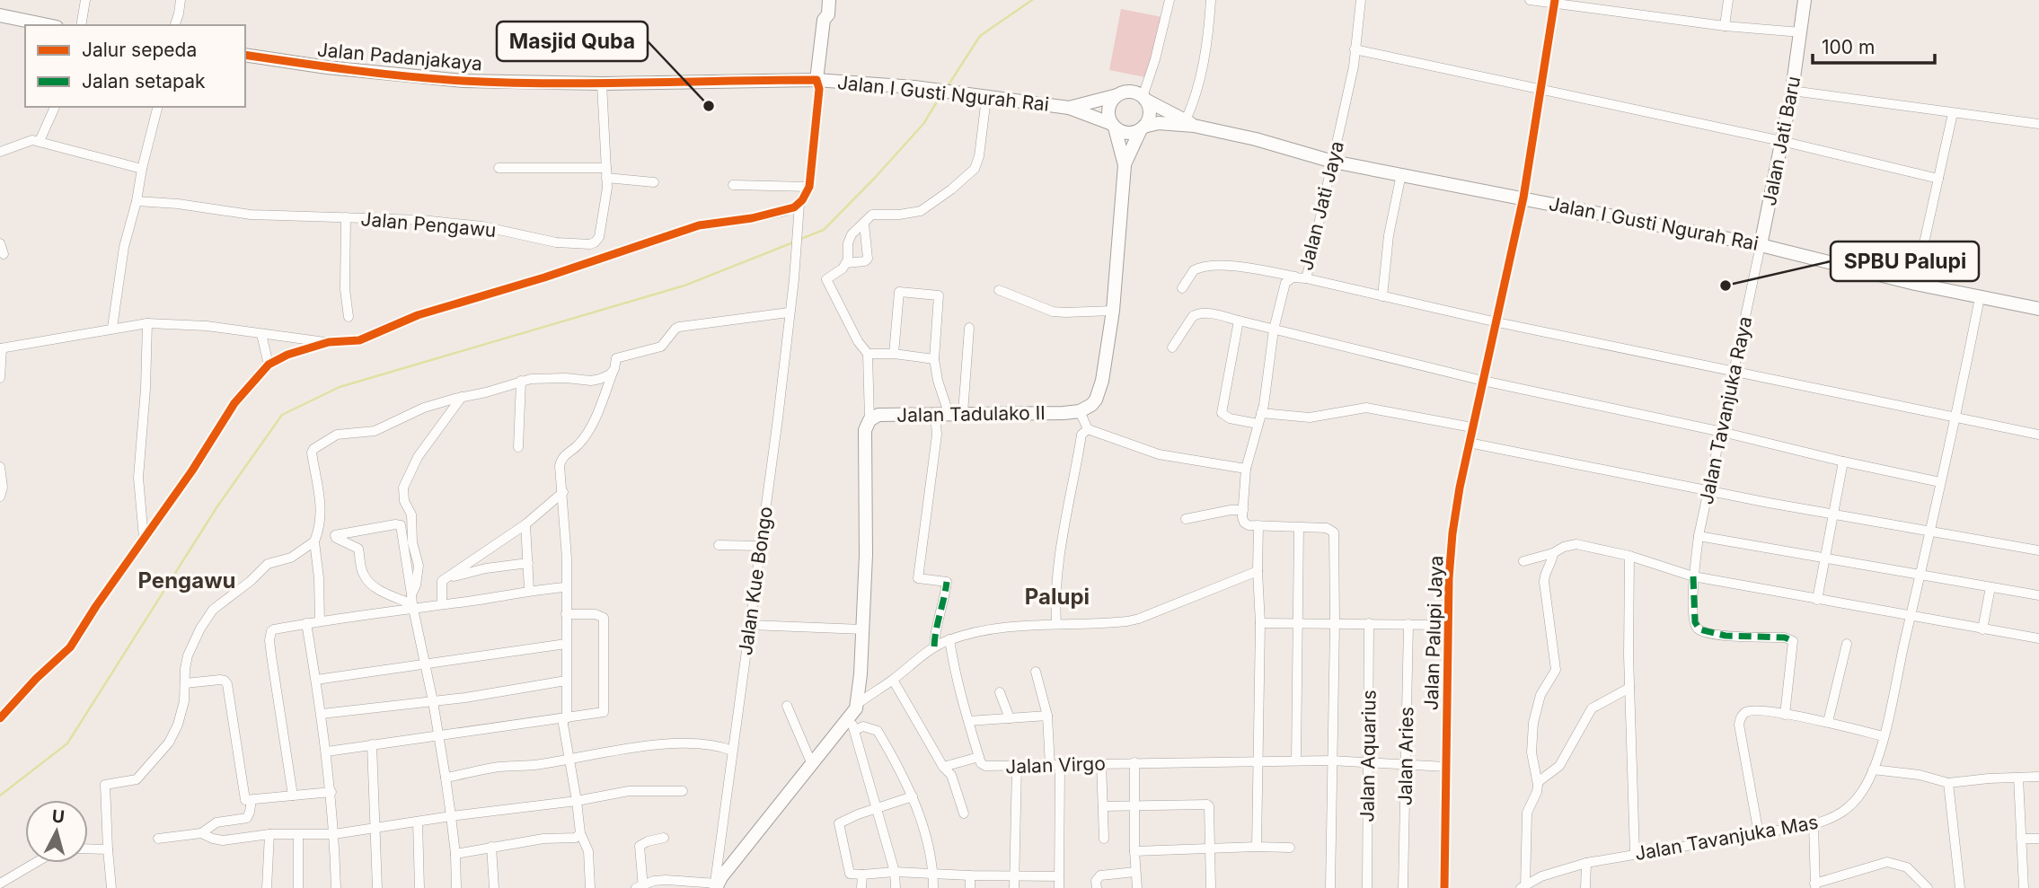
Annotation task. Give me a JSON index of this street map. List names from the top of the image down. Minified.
{"streets":{"main road":["Jalan Padanjakaya","Jalan I Gusti Ngurah Rai","Jalan Jati Baru","Jalan Tadulako II"],"street":["Jalan Jati Jaya","Jalan Pengawu","Jalan Tavanjuka Raya","Jalan Kue Bongo","Jalan Palupi Jaya","Jalan Aquarius","Jalan Aries","Jalan Virgo","Jalan Tavanjuka Mas"]},"crossings":[["Jalan Padanjakaya","Jalan I Gusti Ngurah Rai"],["Jalan I Gusti Ngurah Rai","Jalan Jati Baru"],["Jalan I Gusti Ngurah Rai","Jalan Jati Jaya"],["Jalan I Gusti Ngurah Rai","Jalan Tavanjuka Raya"],["Jalan I Gusti Ngurah Rai","Jalan Palupi Jaya"],["Jalan I Gusti Ngurah Rai","Jalan Tavanjuka Mas"],["Jalan Jati Baru","Jalan Tavanjuka Raya"],["Jalan Tadulako II","Jalan Kue Bongo"],["Jalan Palupi Jaya","Jalan Virgo"],["Jalan Aquarius","Jalan Virgo"],["Jalan Aries","Jalan Virgo"]],"districts":["Pengawu","Palupi"],"places":["Masjid Quba","SPBU Palupi"],"legend":["Jalur sepeda","Jalan setapak"],"scale_bar":"100 m","north":"top"}
